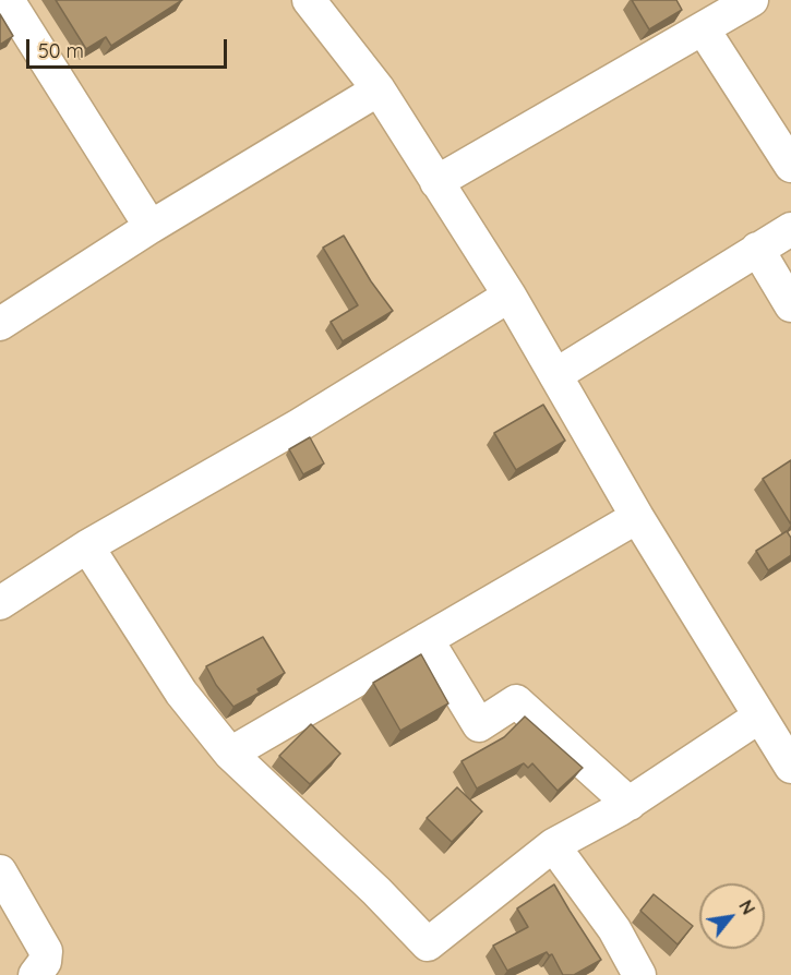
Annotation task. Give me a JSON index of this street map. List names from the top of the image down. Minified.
{"scale_bar":"50 m","north":"top right"}
